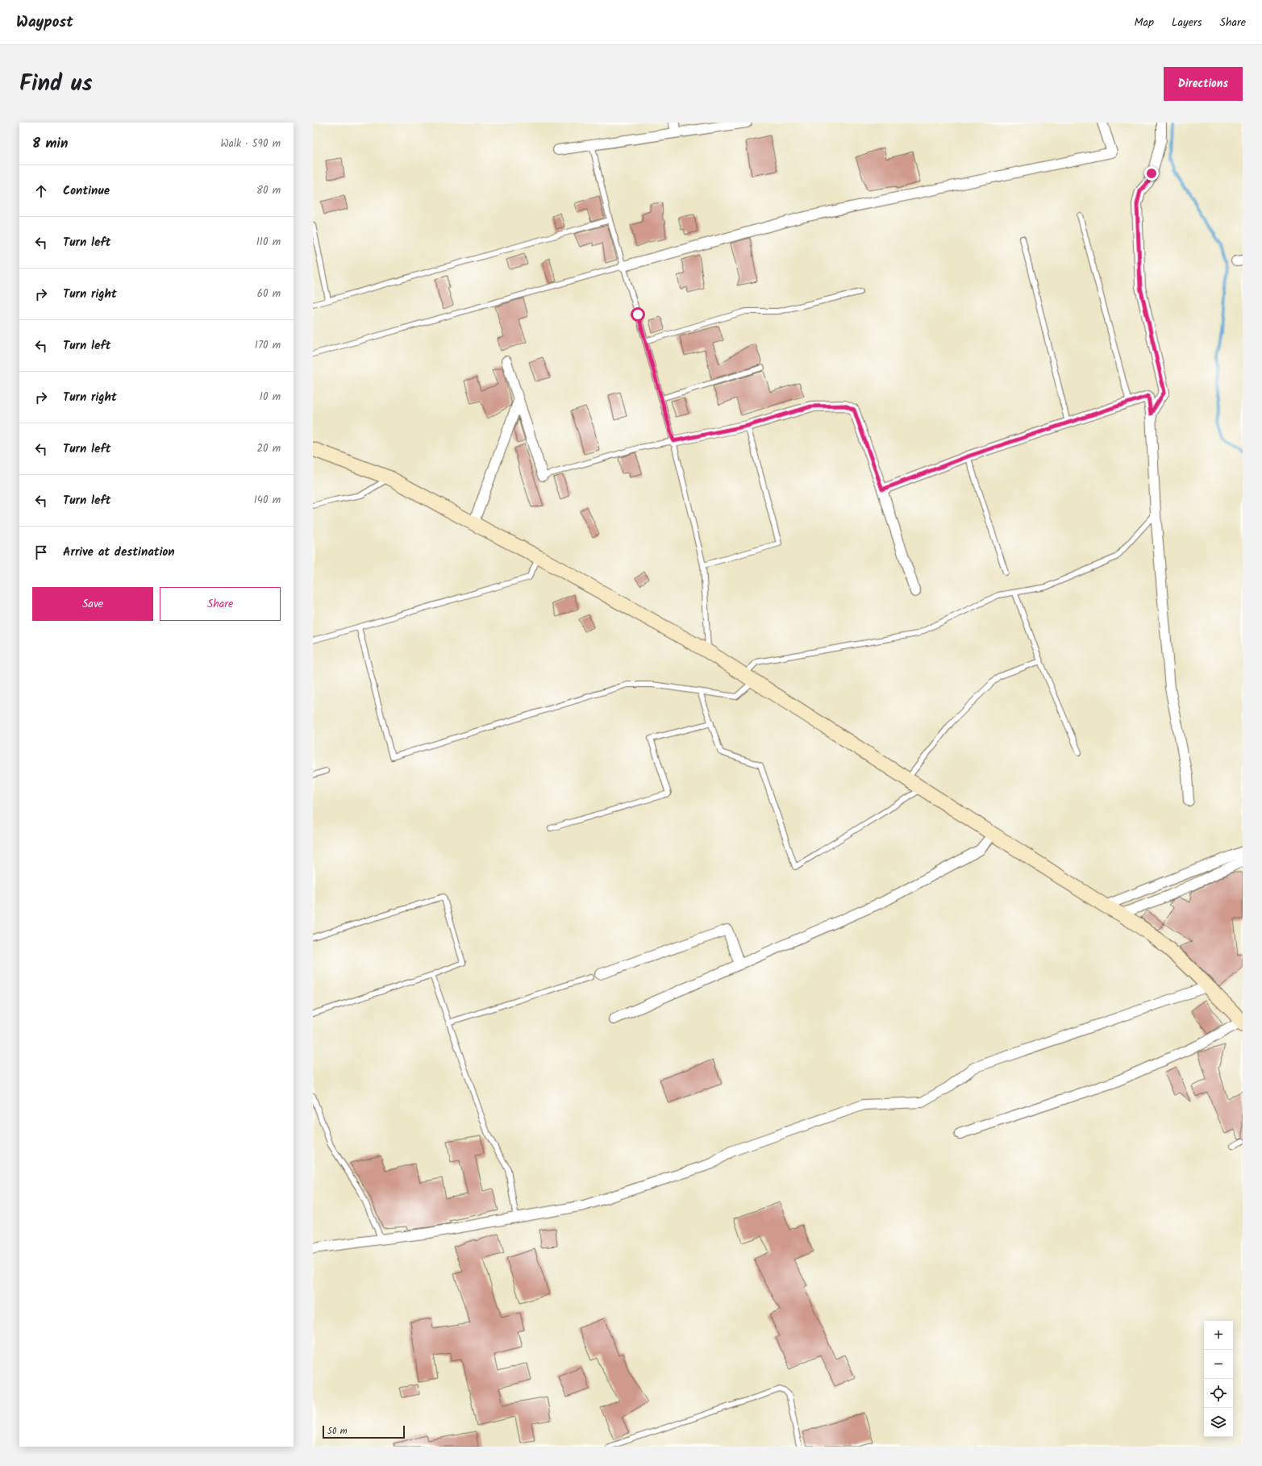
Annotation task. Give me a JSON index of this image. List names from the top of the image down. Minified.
{"scale_bar":"50 m","page":{"header":"Waypost","nav":["Map","Layers","Share"],"title":"Find us","buttons":["Directions",["Save","Share"]],"heading":["8 min","Walk · 590 m"],"list":[["Continue","80 m"],["Turn left","110 m"],["Turn right","60 m"],["Turn left","170 m"],["Turn right","10 m"],["Turn left","20 m"],["Turn left","140 m"],"Arrive at destination"],"map_buttons":["+","−"],"scale":"50 m"}}
